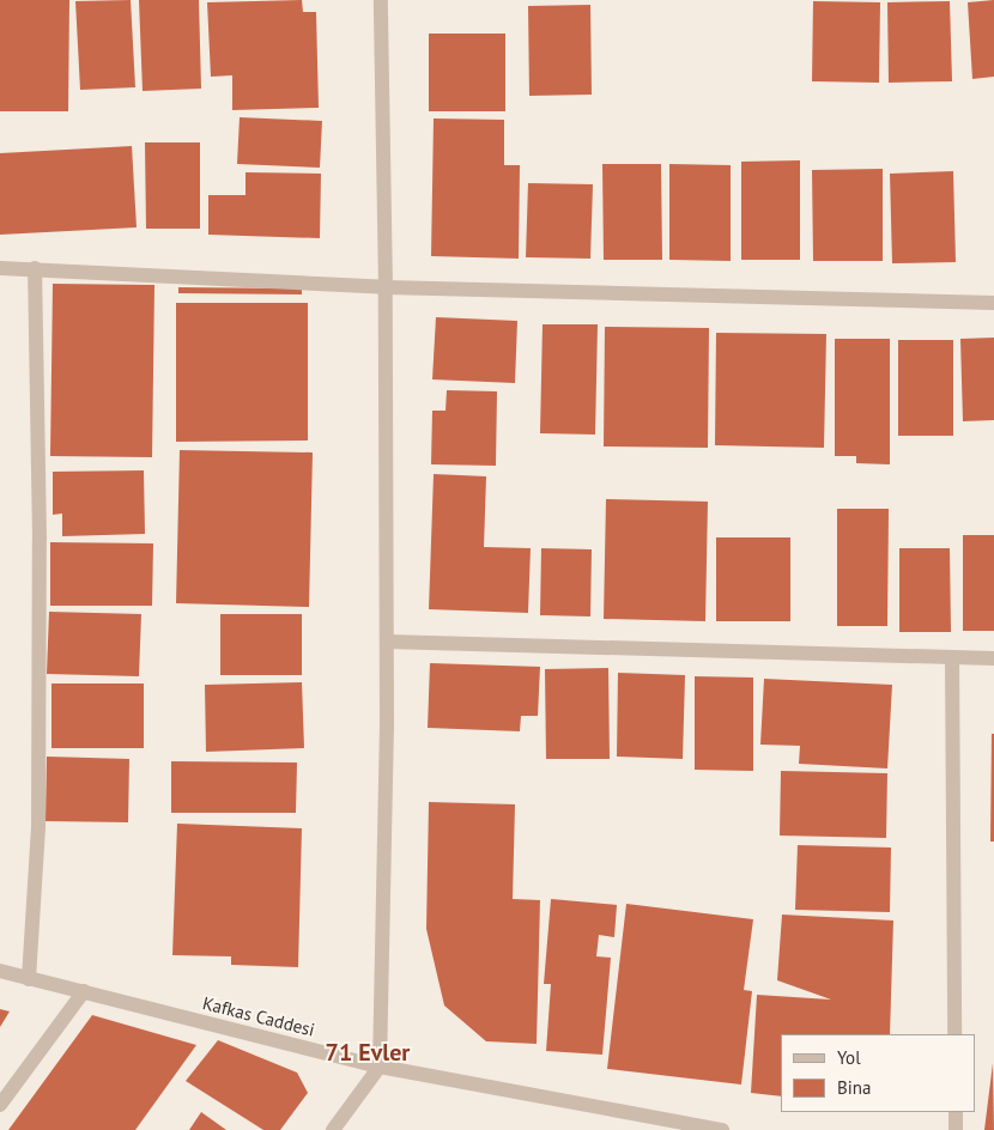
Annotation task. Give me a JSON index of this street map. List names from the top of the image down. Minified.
{"streets":{"street":["Kafkas Caddesi"]},"districts":["71 Evler"],"legend":["Yol","Bina"]}
